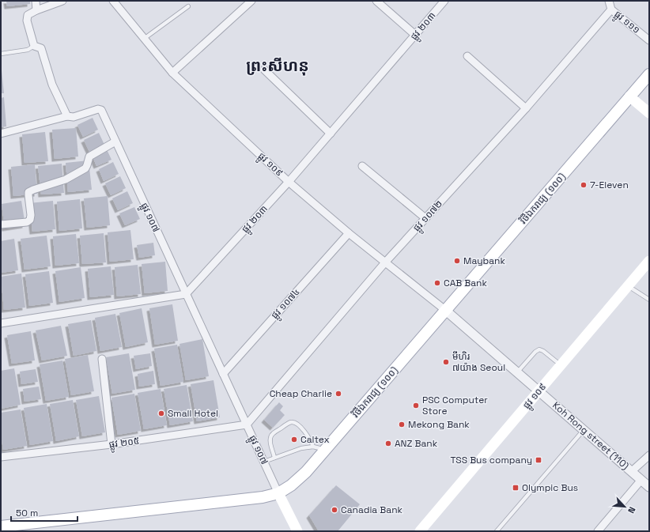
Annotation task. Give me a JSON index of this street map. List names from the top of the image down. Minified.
{"streets":{"main road":["ផ្លូវ ១០៩","វិថីឯករាជ្យ (១០០)"],"street":["ផ្លូវ ១១១","ផ្លូវ ២០៣","ផ្លូវ ១០៧២","ផ្លូវ ១០៧","ផ្លូវ ១០៧៤","Koh Rong street (110)","ផ្លូវ ២០៥"]},"crossings":[["ផ្លូវ ១១១","ផ្លូវ ១០៧២"],["ផ្លូវ ២០៣","ផ្លូវ ១០៩"],["ផ្លូវ ២០៣","ផ្លូវ ១០៧"],["ផ្លូវ ១០៩","វិថីឯករាជ្យ (១០០)"],["ផ្លូវ ១០៩","ផ្លូវ ១០៧២"],["ផ្លូវ ១០៩","ផ្លូវ ១០៧៤"],["ផ្លូវ ១០៩","Koh Rong street (110)"],["វិថីឯករាជ្យ (១០០)","ផ្លូវ ១០៧"],["វិថីឯករាជ្យ (១០០)","Koh Rong street (110)"],["ផ្លូវ ១០៧២","ផ្លូវ ១០៧"],["ផ្លូវ ១០៧២","ផ្លូវ ២០៥"],["ផ្លូវ ១០៧","ផ្លូវ ១០៧៤"],["ផ្លូវ ១០៧","ផ្លូវ ២០៥"]],"districts":["ព្រះសីហនុ"],"places":{"other":["7-Eleven","Maybank","CAB Bank","មីហិរ ៧យ៉ាង Seoul","Cheap Charlie","PSC Computer Store","Small Hotel","Mekong Bank","Caltex","ANZ Bank","Canadia Bank"],"transit":["TSS Bus company","Olympic Bus"]},"scale_bar":"50 m","north":"bottom right"}
